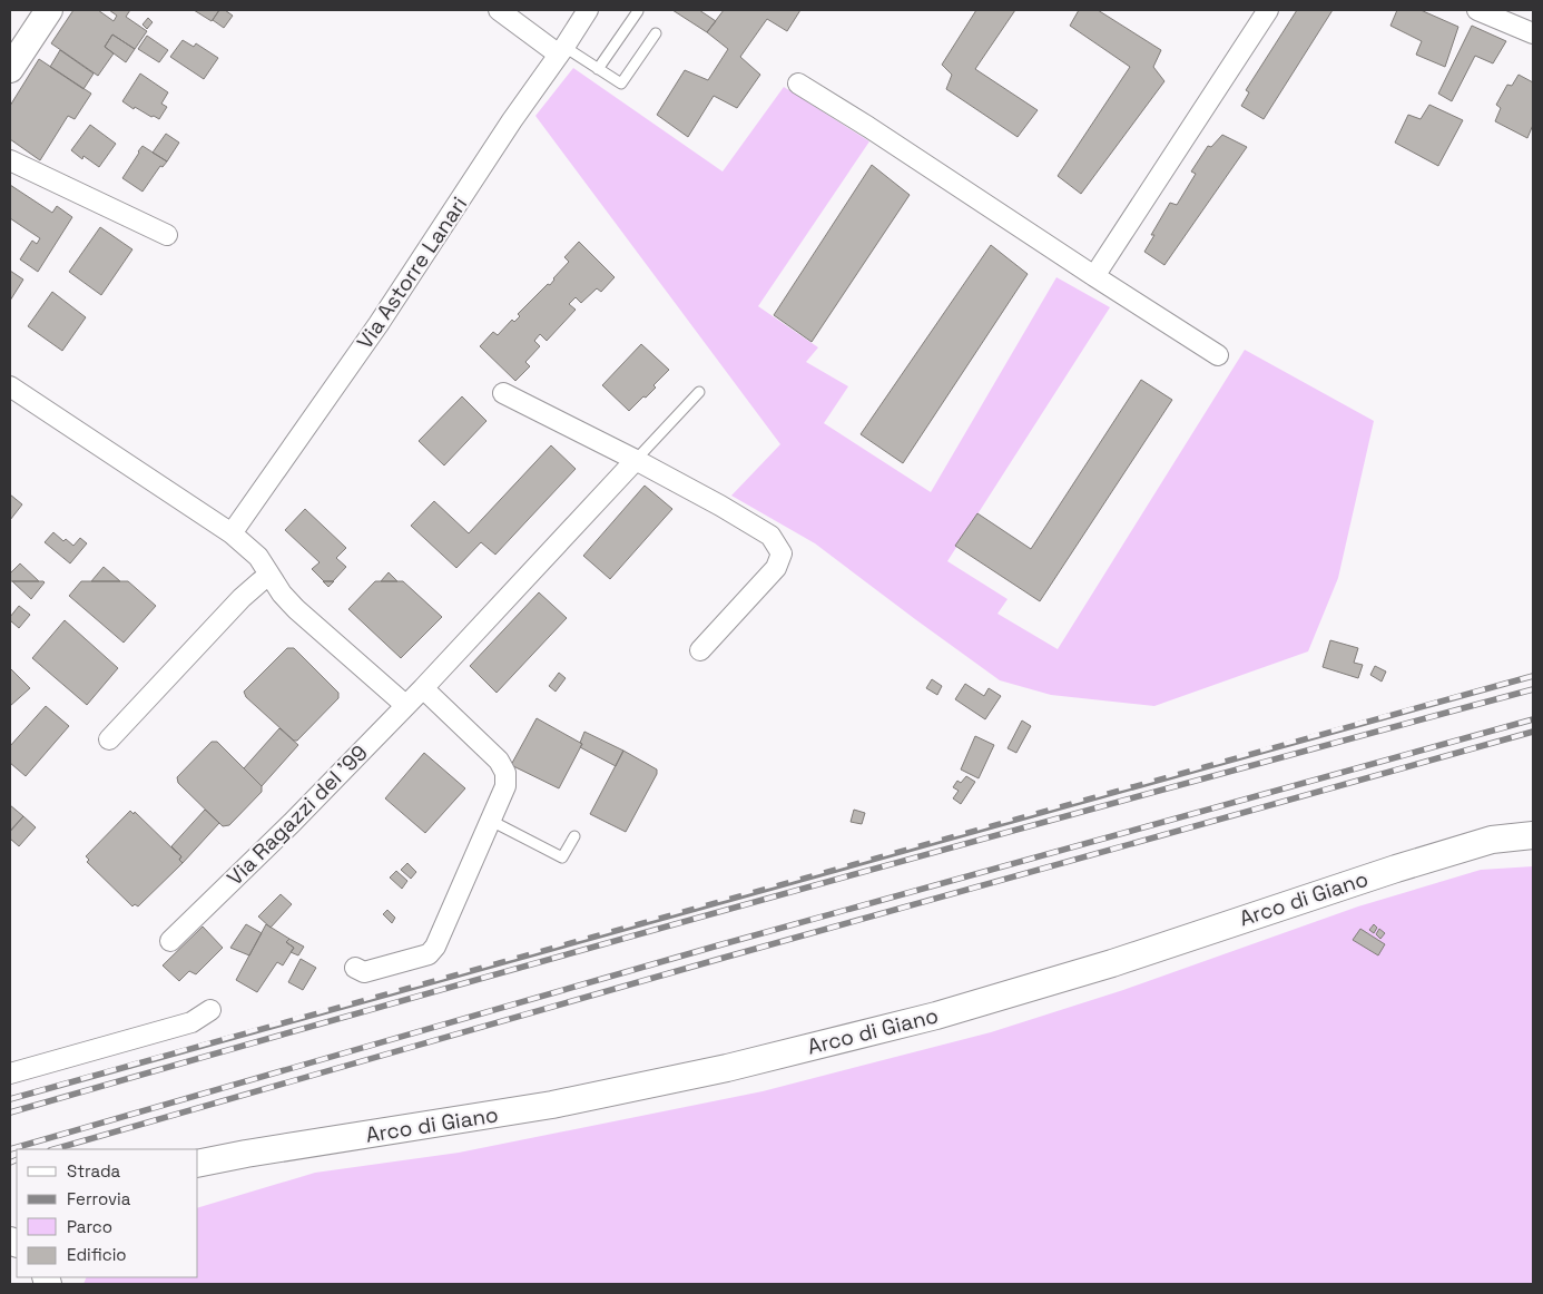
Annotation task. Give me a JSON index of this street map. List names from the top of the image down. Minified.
{"streets":{"main road":["Arco di Giano"],"street":["Via Astorre Lanari","Via Ragazzi del '99"]},"legend":["Strada","Ferrovia","Parco","Edificio"]}
